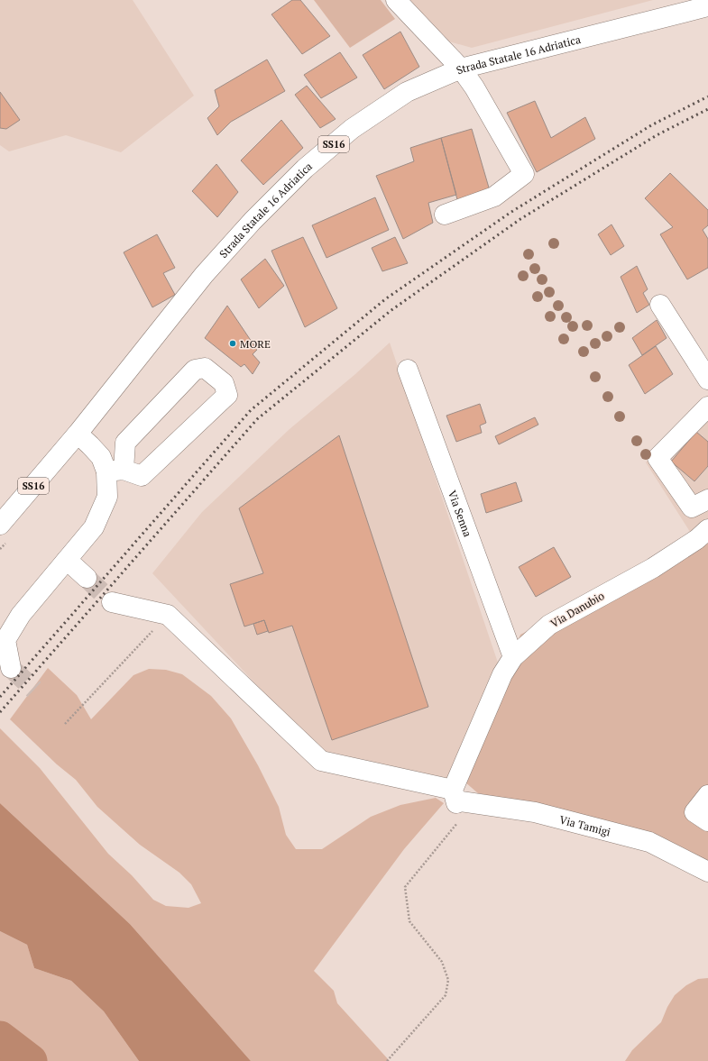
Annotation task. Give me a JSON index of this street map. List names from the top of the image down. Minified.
{"streets":{"street":["Strada Statale 16 Adriatica","SS16","Via Senna","Via Danubio","Via Tamigi"]},"crossings":[["Via Senna","Via Danubio"],["Via Danubio","Via Tamigi"]],"places":["MORE"]}
